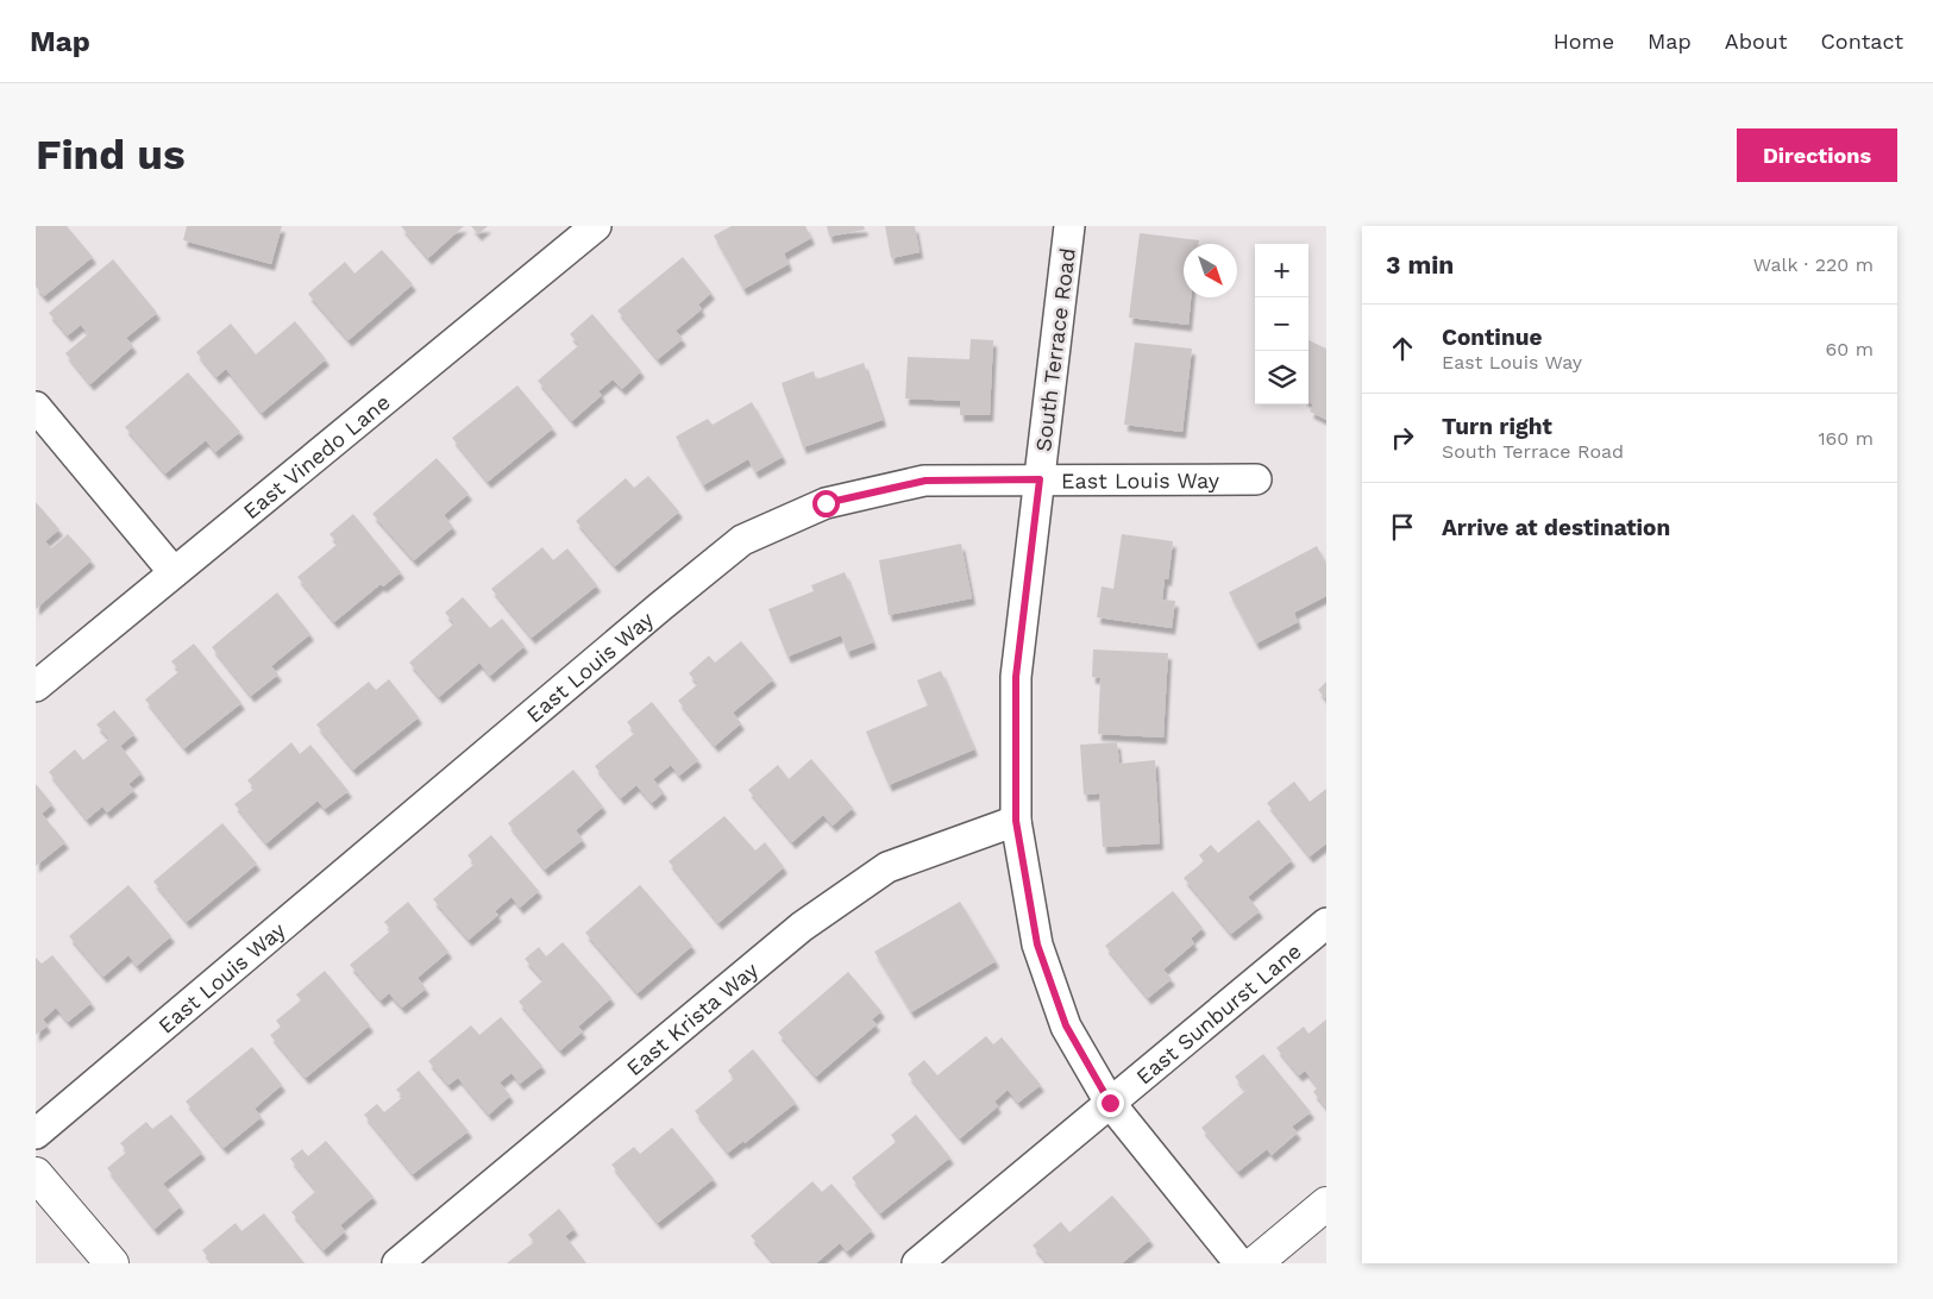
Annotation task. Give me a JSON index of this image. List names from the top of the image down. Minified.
{"streets":{"street":["South Terrace Road","East Vinedo Lane","East Louis Way","East Sunburst Lane","East Krista Way"]},"crossings":[["South Terrace Road","East Louis Way"],["South Terrace Road","East Sunburst Lane"],["South Terrace Road","East Krista Way"]],"north":"bottom right","page":{"header":"Map","nav":["Home","Map","About","Contact"],"buttons":"Directions","title":"Find us","heading":["3 min","Walk · 220 m"],"map_buttons":["+","−"],"list":[["Continue","East Louis Way","60 m"],["Turn right","South Terrace Road","160 m"],"Arrive at destination"]}}
